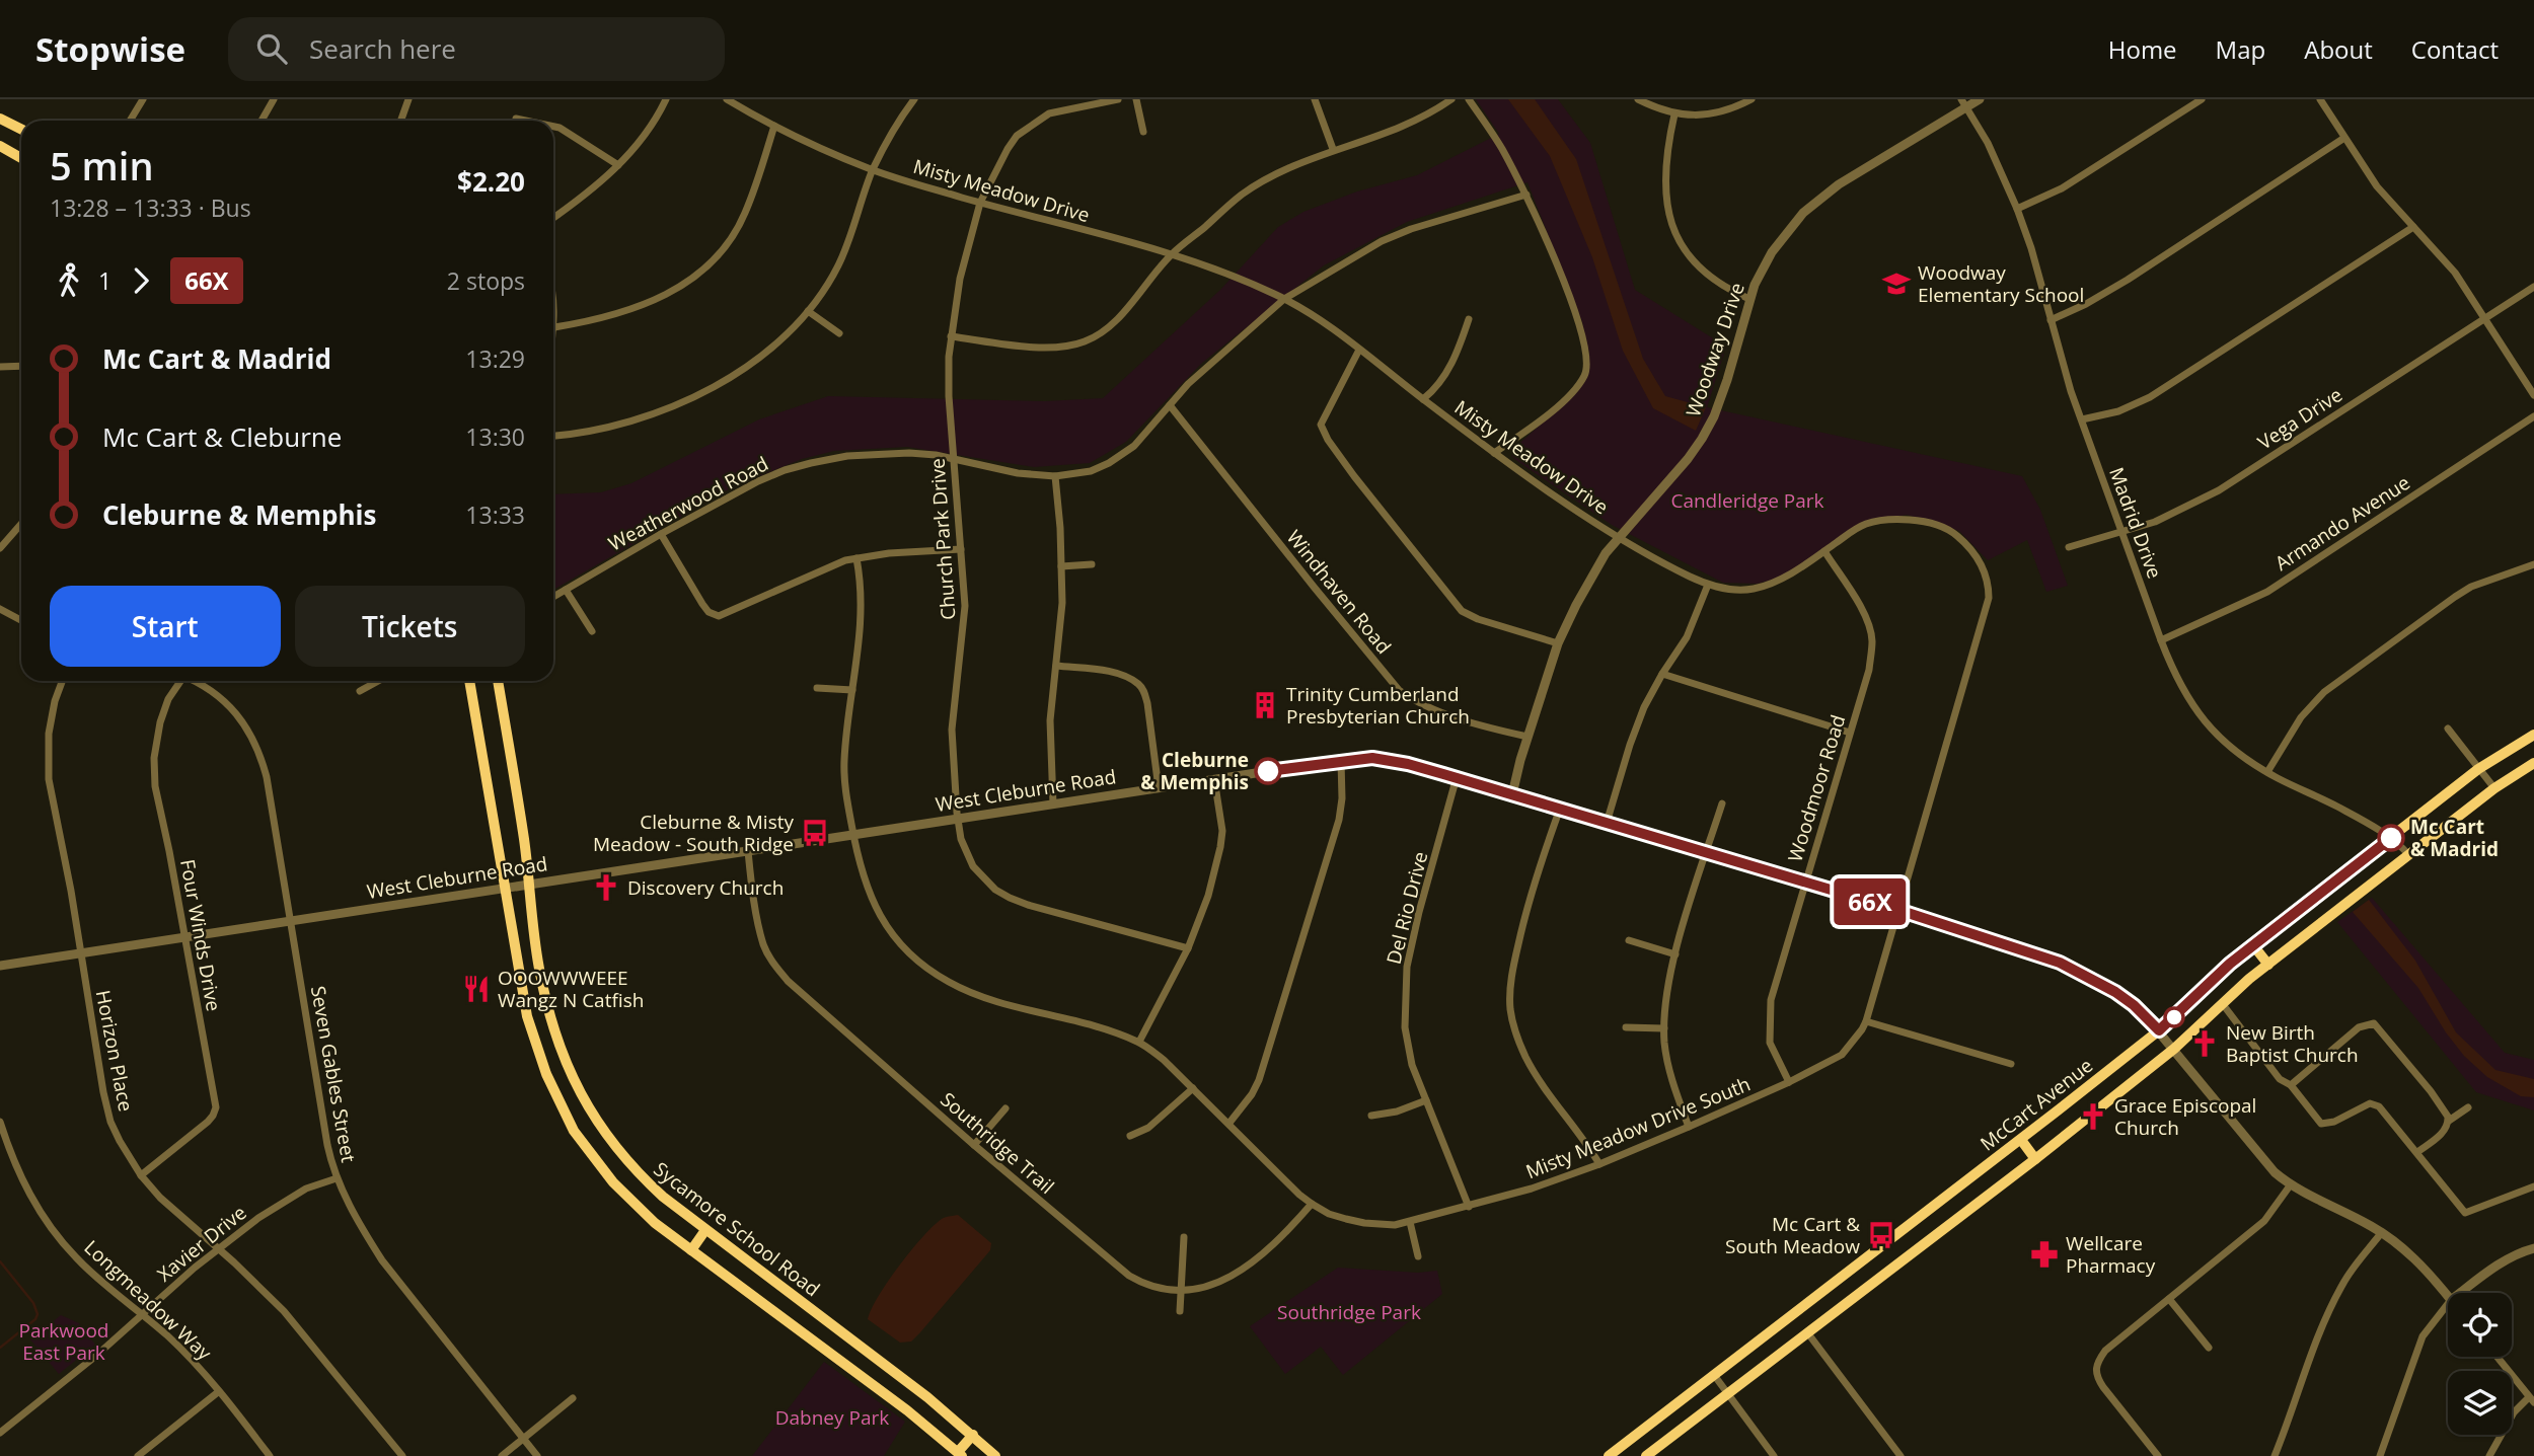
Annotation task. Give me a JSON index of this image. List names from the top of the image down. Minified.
{"streets":{"main road":["McCart Avenue","Sycamore School Road"],"street":["Misty Meadow Drive","Woodway Drive","Vega Drive","Weatherwood Road","Madrid Drive","Armando Avenue","Church Park Drive","Windhaven Road","Woodmoor Road","West Cleburne Road","Del Rio Drive","Four Winds Drive","Horizon Place","Seven Gables Street","Misty Meadow Drive South","Southridge Trail","Xavier Drive","Longmeadow Way"]},"crossings":[["Misty Meadow Drive","Woodway Drive"],["Misty Meadow Drive","Weatherwood Road"],["Misty Meadow Drive","Church Park Drive"],["Misty Meadow Drive","Woodmoor Road"],["Misty Meadow Drive","West Cleburne Road"],["Misty Meadow Drive","Misty Meadow Drive South"],["Woodway Drive","Madrid Drive"],["Woodway Drive","Windhaven Road"],["Woodway Drive","West Cleburne Road"],["Vega Drive","Madrid Drive"],["Weatherwood Road","Church Park Drive"],["Weatherwood Road","Windhaven Road"],["Madrid Drive","Armando Avenue"],["Madrid Drive","McCart Avenue"],["Church Park Drive","West Cleburne Road"],["Woodmoor Road","West Cleburne Road"],["Woodmoor Road","Misty Meadow Drive South"],["West Cleburne Road","Del Rio Drive"],["West Cleburne Road","Four Winds Drive"],["West Cleburne Road","Horizon Place"],["West Cleburne Road","Seven Gables Street"],["West Cleburne Road","McCart Avenue"],["West Cleburne Road","Misty Meadow Drive South"],["West Cleburne Road","Southridge Trail"],["West Cleburne Road","Sycamore School Road"],["Del Rio Drive","Misty Meadow Drive South"],["Four Winds Drive","Horizon Place"],["Horizon Place","Xavier Drive"],["Seven Gables Street","Xavier Drive"],["Misty Meadow Drive South","Southridge Trail"],["Xavier Drive","Longmeadow Way"]],"parks":["Candleridge Park","Southridge Park","Parkwood East Park","Dabney Park"],"places":{"school or university":["Woodway Elementary School"],"building":["Trinity Cumberland Presbyterian Church"],"other":["Cleburne & Memphis","Mc Cart & Madrid"],"bus stop":["Cleburne & Misty Meadow - South Ridge","Mc Cart & South Meadow"],"church":["Discovery Church","New Birth Baptist Church","Grace Episcopal Church"],"restaurant":["OOOWWWEEE Wangz N Catfish"],"pharmacy":["Wellcare Pharmacy"]},"lines":["bus line 66X"],"page":{"header":"Stopwise","search":"Search here","nav":["Home","Map","About","Contact"],"on_map":"66X","heading":["5 min","13:28 – 13:33 · Bus","$2.20"],"legs":["1","66X","2 stops"],"list":[{"name":"Mc Cart & Madrid","value":"13:29"},{"name":"Mc Cart & Cleburne","value":"13:30"},{"name":"Cleburne & Memphis","value":"13:33"}],"buttons":["Start","Tickets"]}}
